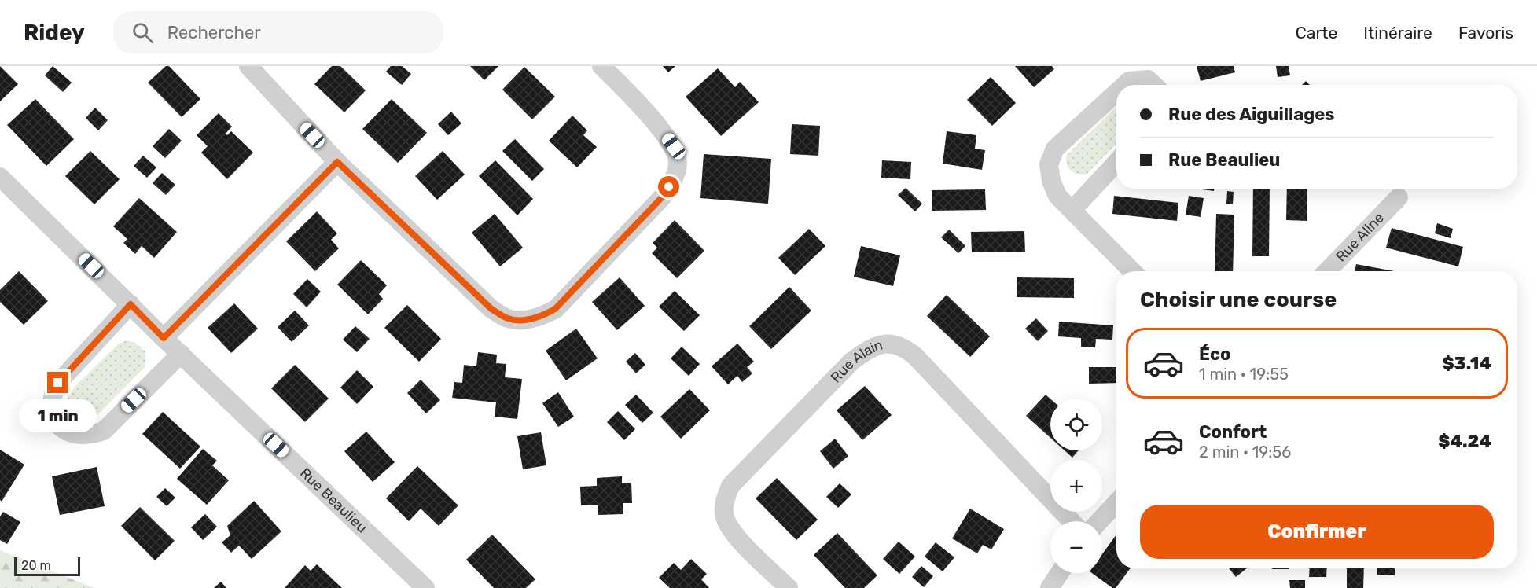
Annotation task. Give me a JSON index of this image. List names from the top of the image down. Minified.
{"streets":{"street":["Rue Aline","Rue Alain","Rue Beaulieu"]},"scale_bar":"20 m","page":{"header":"Ridey","search":"Rechercher","nav":["Carte","Itinéraire","Favoris"],"banner":["Rue des Aiguillages","Rue Beaulieu"],"heading":"Choisir une course","list":[{"name":"Éco","note":"1 min · 19:55","value":"$3.14"},{"name":"Confort","note":"2 min · 19:56","value":"$4.24"}],"map_buttons":["+","−"],"bubble":"1 min","buttons":"Confirmer","scale":"20 m"}}
